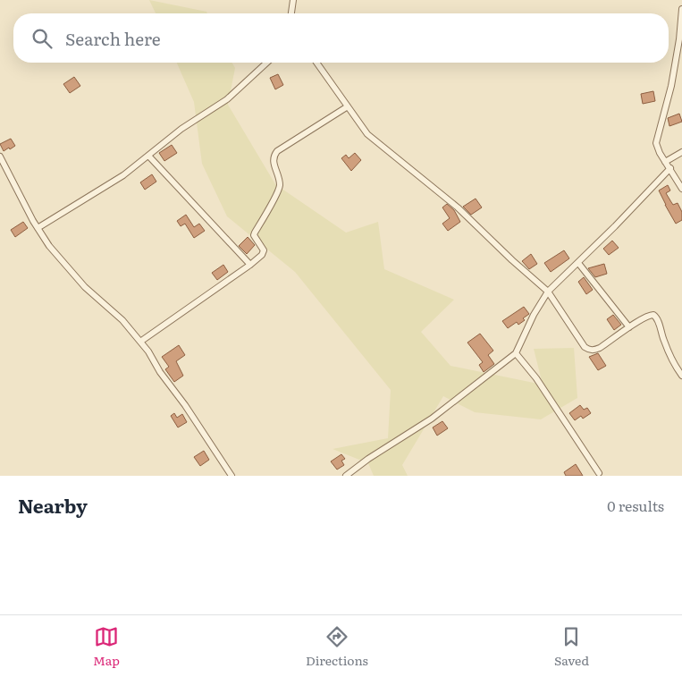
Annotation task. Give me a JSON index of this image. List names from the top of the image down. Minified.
{"page":{"search":"Search here","heading":["Nearby","0 results"],"nav":["Map","Directions","Saved"]}}
